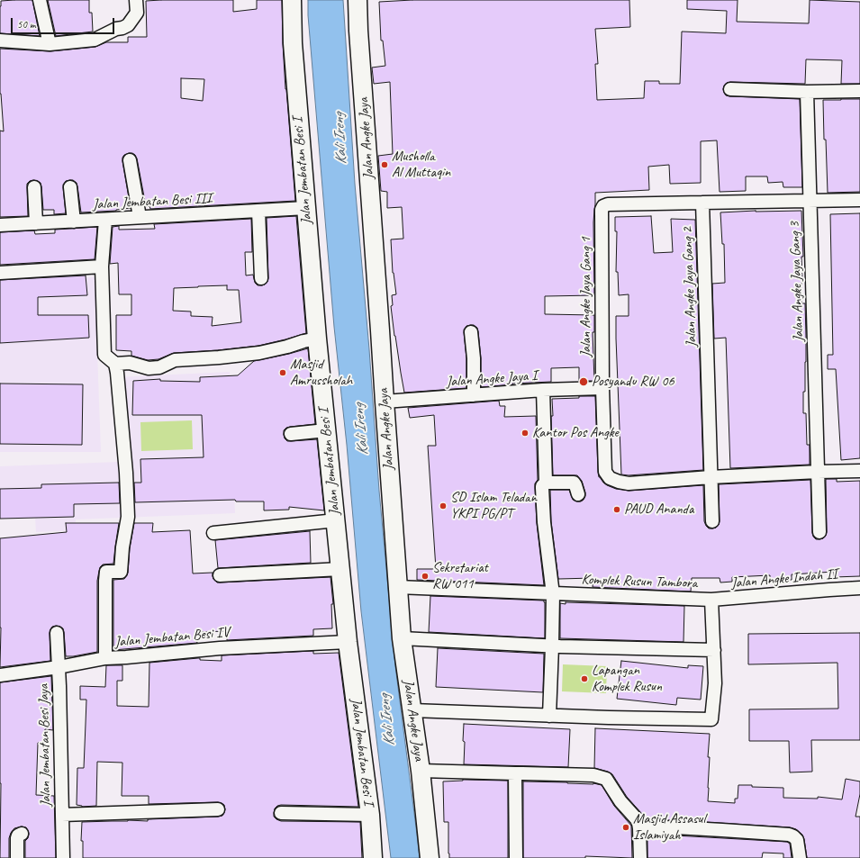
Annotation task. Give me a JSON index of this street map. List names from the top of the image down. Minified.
{"streets":{"street":["Jalan Angke Jaya","Jalan Jembatan Besi I","Jalan Jembatan Besi III","Jalan Angke Jaya Gang 3","Jalan Angke Jaya Gang 2","Jalan Angke Jaya Gang 1","Jalan Angke Jaya I","Jalan Angke Indah II","Komplek Rusun Tambora","Jalan Jembatan Besi IV","Jalan Jembatan Besi Jaya"]},"crossings":[["Jalan Angke Jaya","Jalan Angke Jaya I"],["Jalan Angke Jaya","Komplek Rusun Tambora"],["Jalan Jembatan Besi I","Jalan Jembatan Besi III"],["Jalan Jembatan Besi I","Jalan Jembatan Besi IV"],["Jalan Angke Jaya Gang 2","Jalan Angke Jaya Gang 1"],["Jalan Angke Jaya Gang 1","Jalan Angke Jaya I"],["Jalan Angke Indah II","Komplek Rusun Tambora"],["Jalan Jembatan Besi IV","Jalan Jembatan Besi Jaya"]],"water":["Kali Ireng"],"places":["Musholla Al Muttaqin","Masjid Amrussholah","Posyandu RW 06","Kantor Pos Angke","SD Islam Teladan YKPI PG/PT","PAUD Ananda","Sekretariat RW 011","Lapangan Komplek Rusun","Masjid Assasul Islamiyah"],"scale_bar":"50 m"}
